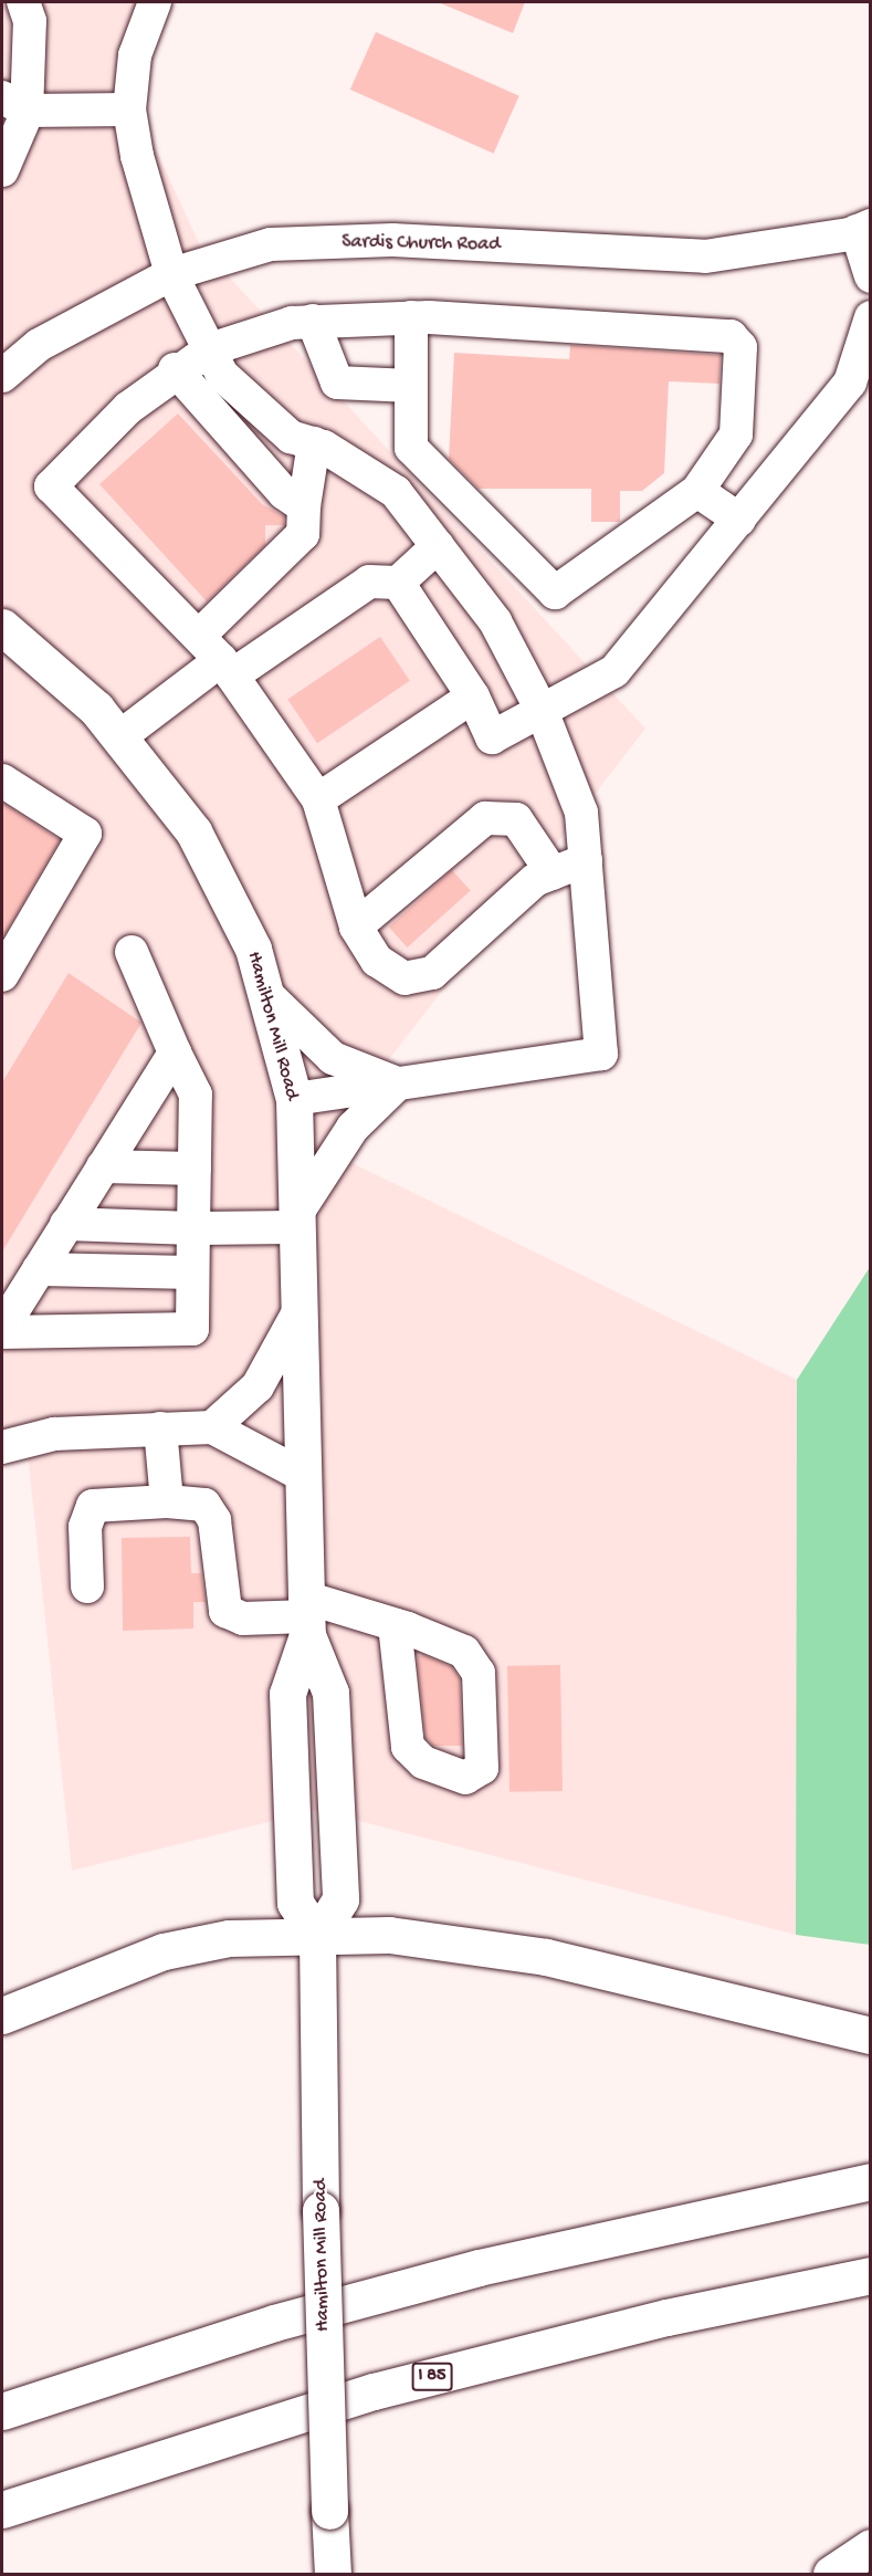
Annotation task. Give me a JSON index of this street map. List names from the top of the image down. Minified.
{"streets":{"main road":["Hamilton Mill Road","I 85"],"street":["Sardis Church Road"]}}
